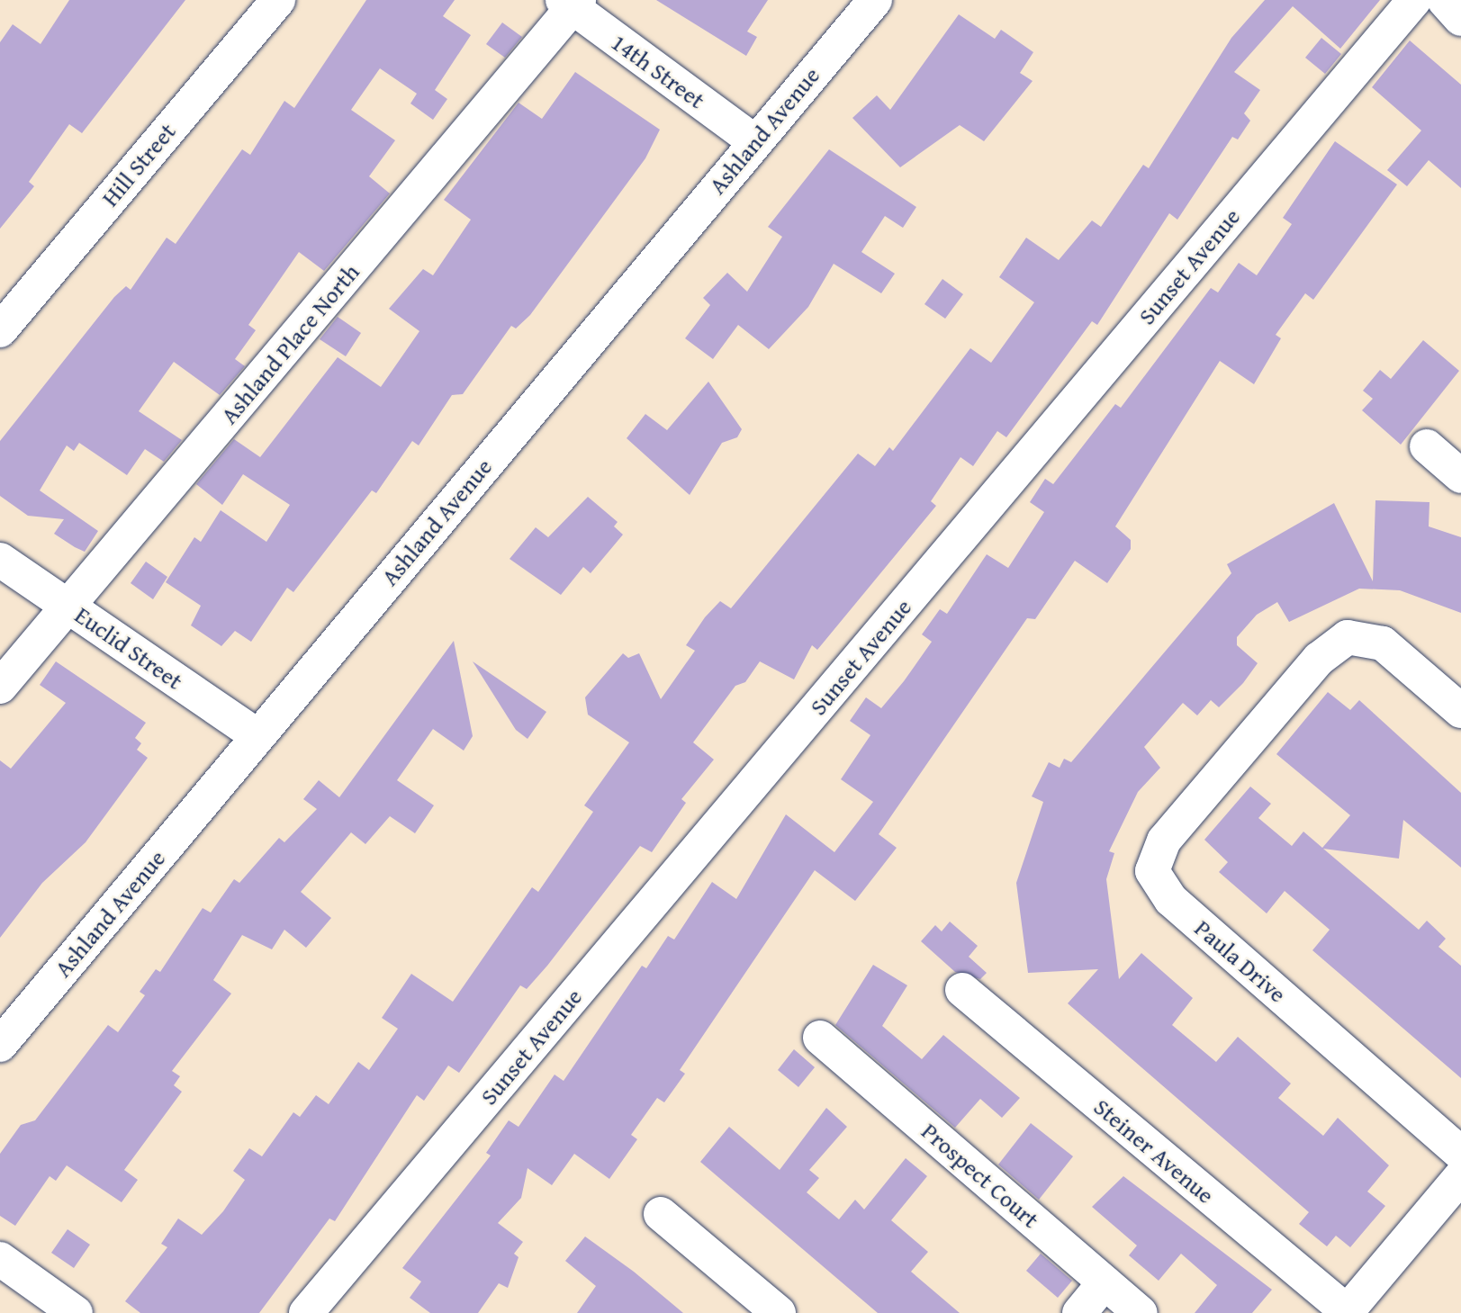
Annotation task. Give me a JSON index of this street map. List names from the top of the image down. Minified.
{"streets":{"street":["14th Street","Ashland Avenue","Hill Street","Sunset Avenue","Ashland Place North","Euclid Street","Paula Drive","Steiner Avenue","Prospect Court"]},"crossings":[["14th Street","Ashland Avenue"],["14th Street","Ashland Place North"],["Ashland Avenue","Euclid Street"],["Ashland Place North","Euclid Street"]]}
